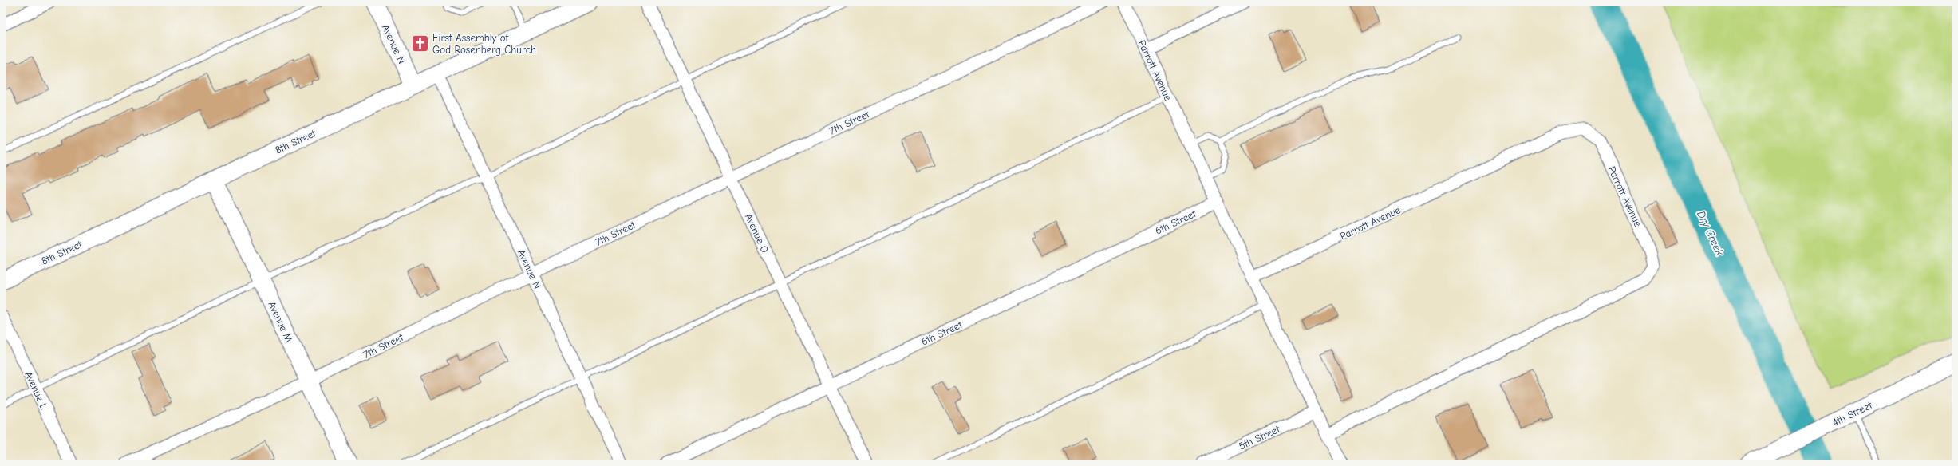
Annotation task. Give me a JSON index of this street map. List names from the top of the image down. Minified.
{"streets":{"street":["Avenue N","Parrott Avenue","7th Street","8th Street","6th Street","Avenue O","Avenue M","Avenue L","4th Street","5th Street"]},"crossings":[["Avenue N","7th Street"],["Avenue N","8th Street"],["Parrott Avenue","6th Street"],["Parrott Avenue","5th Street"],["7th Street","Avenue O"],["7th Street","Avenue M"],["8th Street","Avenue M"],["6th Street","Avenue O"]],"water":["Dry Creek"],"places":{"church":["First Assembly of God Rosenberg Church"]}}
